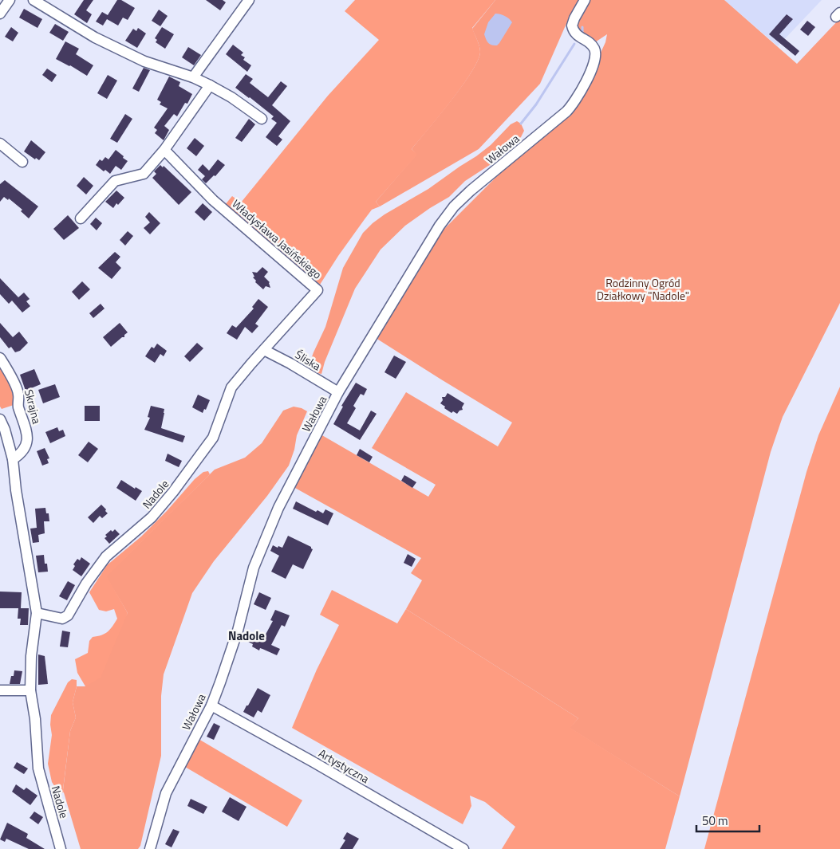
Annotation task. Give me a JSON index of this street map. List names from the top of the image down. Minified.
{"streets":{"street":["Wałowa","Władysława Jasińskiego","Śliska","Skrajna","Nadole","Artystyczna"]},"crossings":[["Wałowa","Śliska"],["Wałowa","Artystyczna"],["Władysława Jasińskiego","Śliska"],["Władysława Jasińskiego","Nadole"],["Śliska","Nadole"],["Skrajna","Nadole"]],"districts":["Nadole"],"parks":["Rodzinny Ogród Działkowy \"Nadole\""],"scale_bar":"50 m"}
